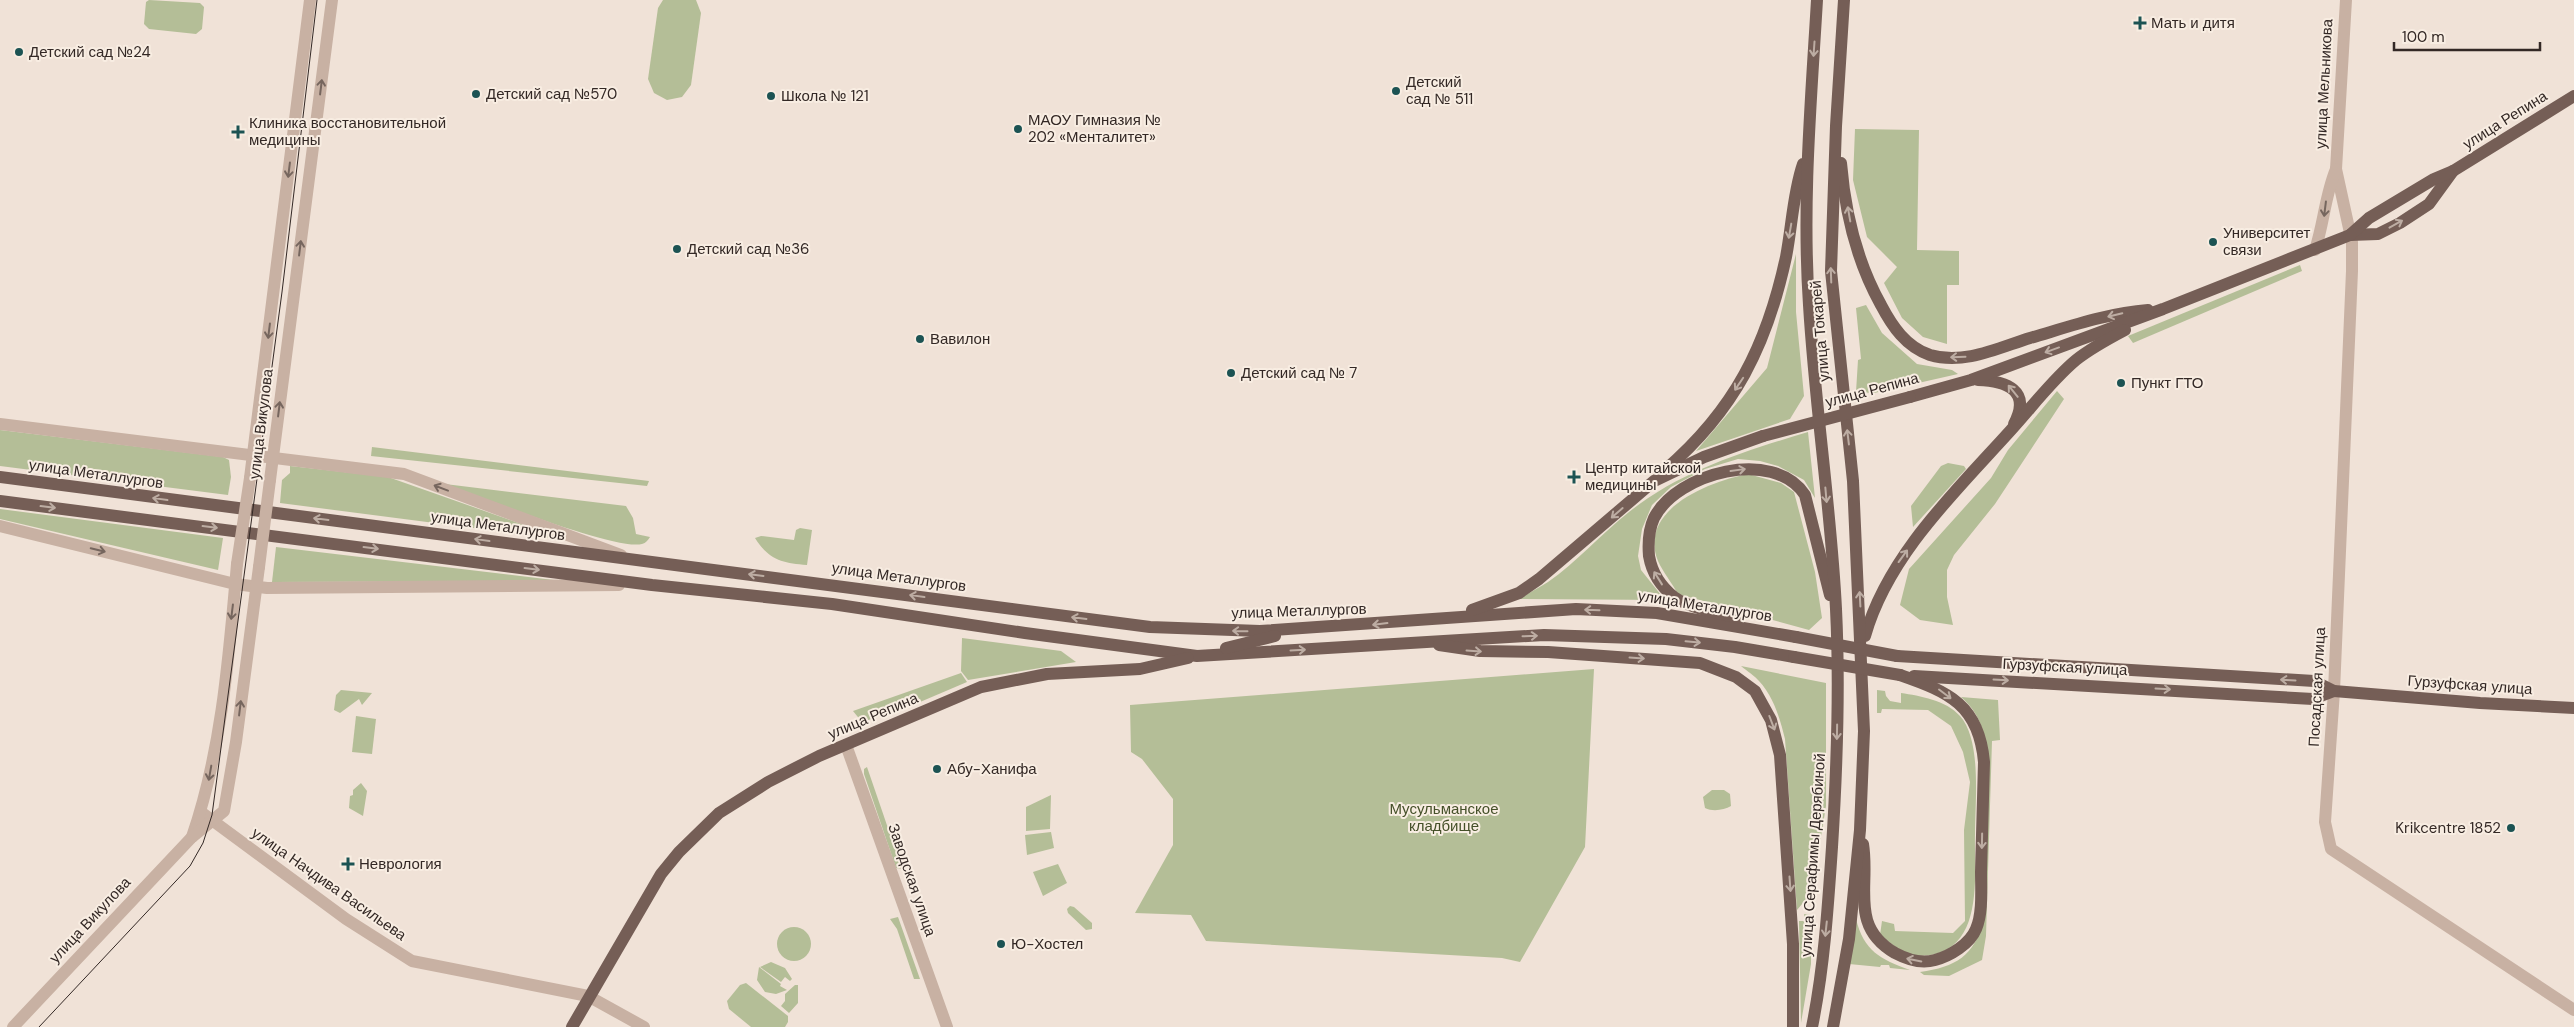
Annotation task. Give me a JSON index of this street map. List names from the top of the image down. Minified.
{"streets":{"main road":["улица Репина","улица Токарей","улица Металлургов","Гурзуфская улица","улица Серафимы Дерябиной"],"street":["улица Мельникова","улица Викулова","Посадская улица","Заводская улица","улица Начдива Васильева"]},"crossings":[["улица Мельникова","улица Репина"],["улица Мельникова","Посадская улица"],["улица Репина","улица Металлургов"],["улица Репина","Посадская улица"],["улица Репина","Заводская улица"],["улица Репина","улица Начдива Васильева"],["улица Токарей","улица Серафимы Дерябиной"],["улица Викулова","улица Начдива Васильева"],["улица Металлургов","Гурзуфская улица"],["Гурзуфская улица","Посадская улица"]],"parks":["Мусульманское кладбище"],"places":{"health":["Мать и дитя","Клиника восстановительной медицины","Центр китайской медицины","Неврология"],"other":["Детский сад №24","Детский сад № 511","Детский сад №570","Школа № 121","МАОУ Гимназия № 202 «Менталитет»","Университет связи","Детский сад №36","Вавилон","Детский сад № 7","Пункт ГТО","Абу-Ханифа","Krikcentre 1852","Ю-Хостел"]},"scale_bar":"100 m"}
